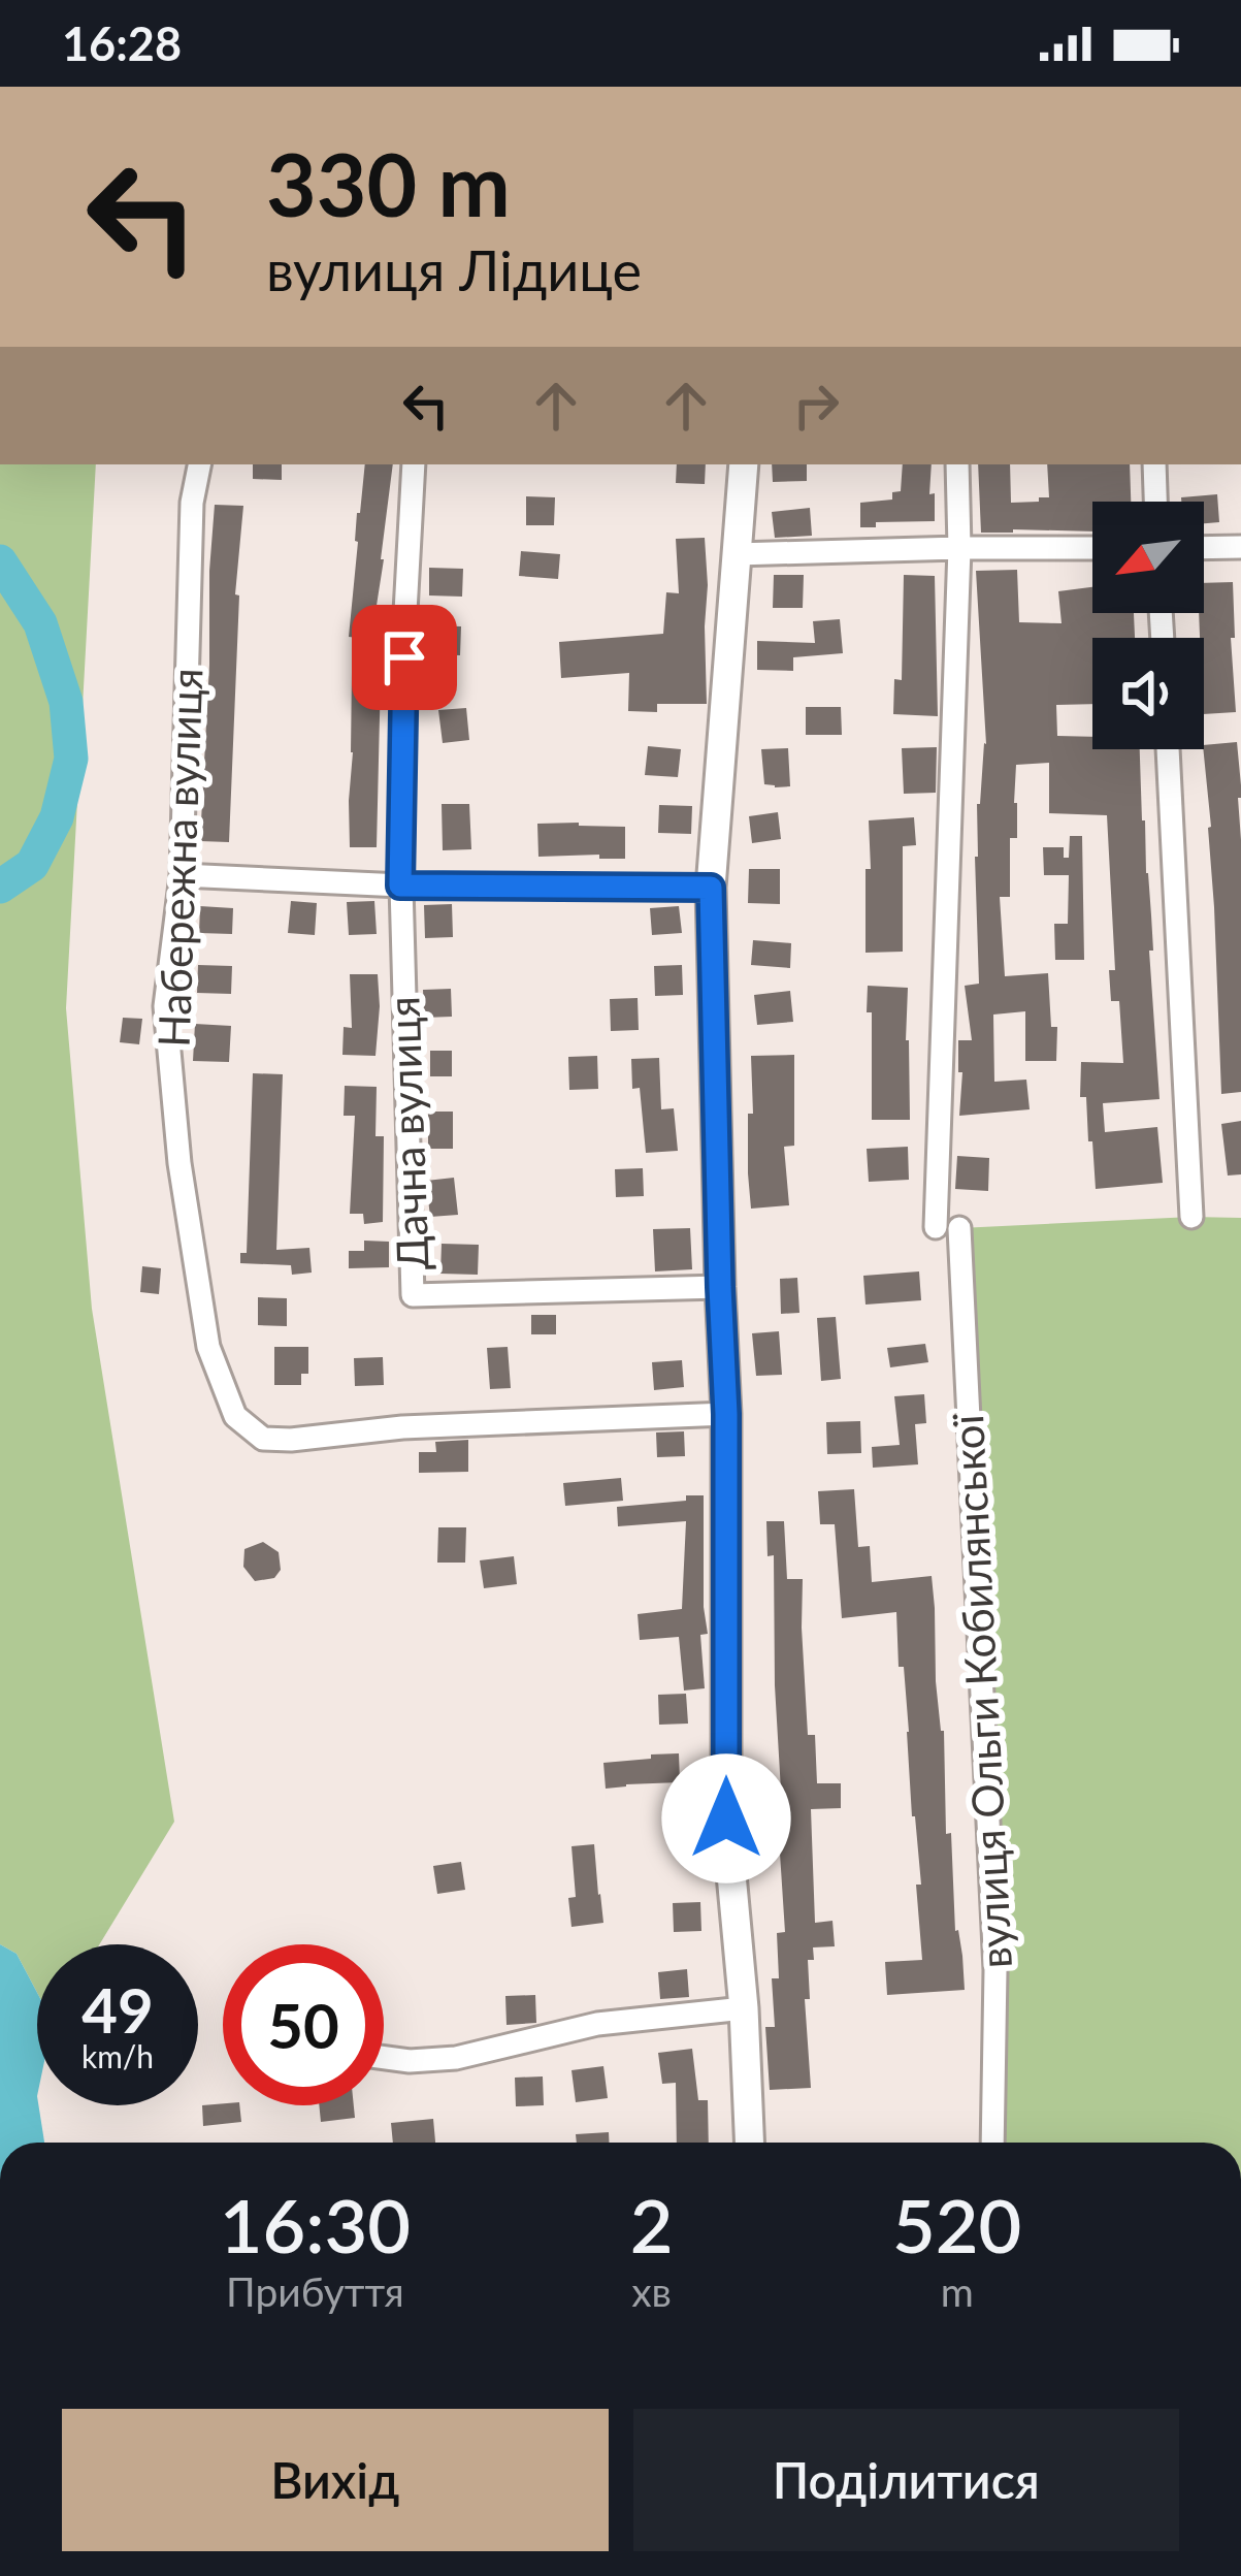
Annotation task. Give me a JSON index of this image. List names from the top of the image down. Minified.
{"streets":{"street":["Набережна вулиця","Дачна вулиця","вулиця Ольги Кобилянської"]},"north":"bottom left","page":{"status":"16:28","turn":["330 m","вулиця Лідице"],"speed":"49 km/h","limit":"50","eta":["16:30","Прибуття","2","хв","520","m"],"buttons":["Вихід","Поділитися"]}}
